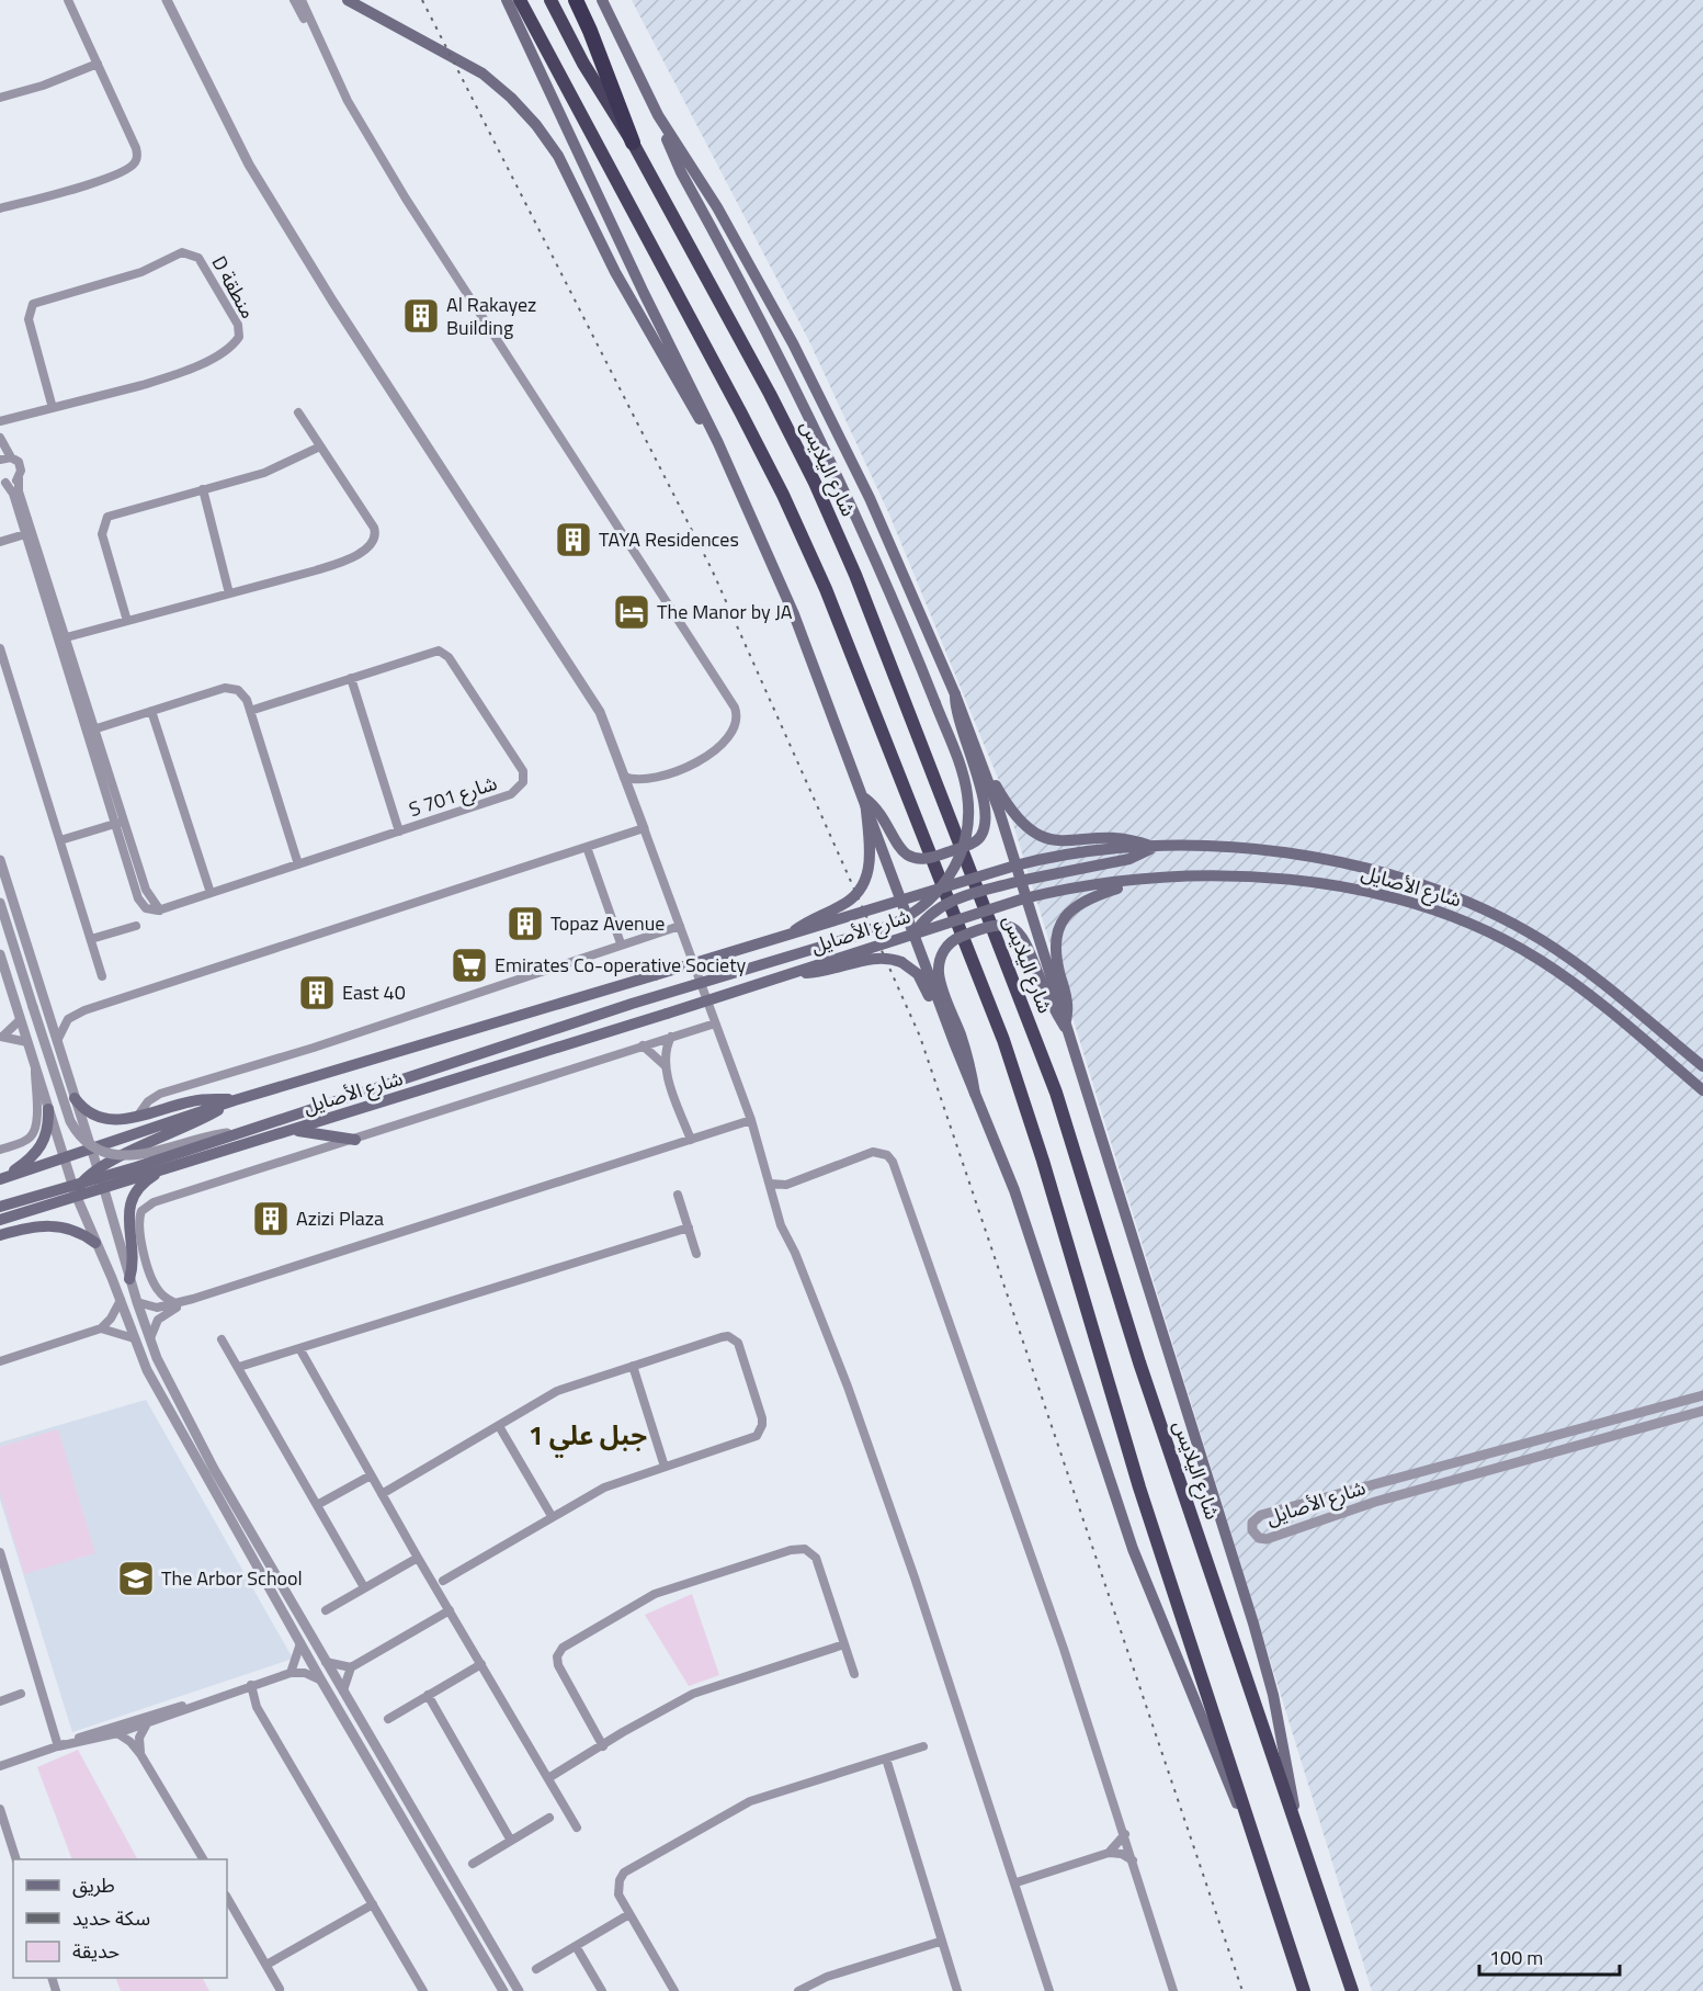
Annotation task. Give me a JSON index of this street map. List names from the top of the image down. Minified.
{"streets":{"highway":["شارع اليلايس"],"main road":["شارع الأصايل"],"street":["D منطقة","S 701 شارع"]},"districts":["جبل علي 1"],"places":{"building":["Al Rakayez Building","TAYA Residences","Topaz Avenue","East 40","Azizi Plaza"],"hotel":["The Manor by JA"],"supermarket":["Emirates Co-operative Society"],"school or university":["The Arbor School"]},"legend":["طريق","سكة حديد","حديقة"],"scale_bar":"100 m"}
